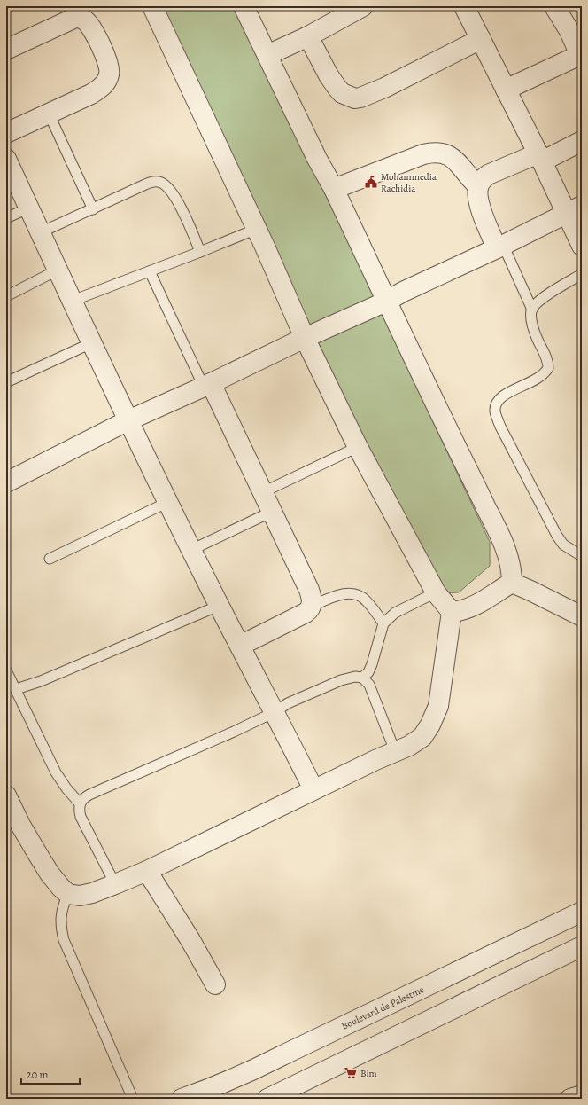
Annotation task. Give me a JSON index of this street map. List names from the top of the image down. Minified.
{"streets":{"street":["Boulevard de Palestine"]},"places":{"public building":["Mohammedia Rachidia"],"supermarket":["Bim"]},"scale_bar":"20 m"}
